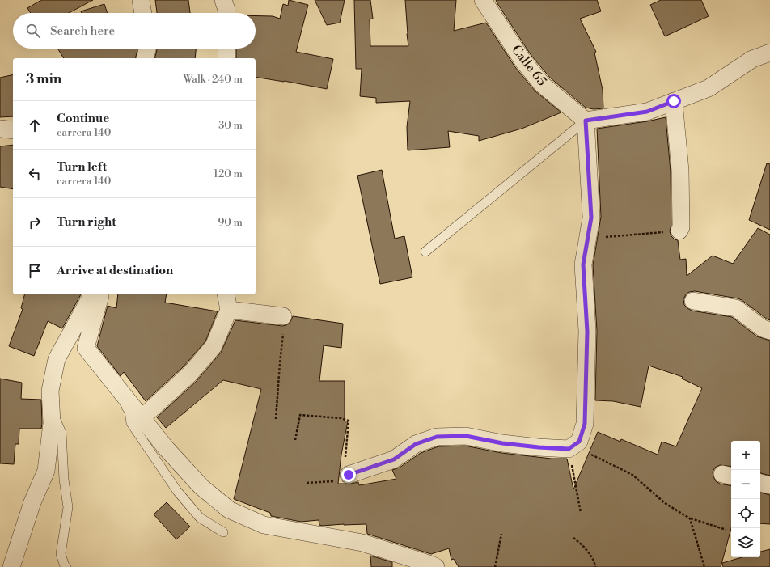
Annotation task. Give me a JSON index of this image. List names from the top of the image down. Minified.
{"streets":{"street":["Calle 65"]},"page":{"search":"Search here","heading":["3 min","Walk · 240 m"],"list":[["Continue","carrera 140","30 m"],["Turn left","carrera 140","120 m"],["Turn right","90 m"],"Arrive at destination"],"map_buttons":["+","−"]}}
